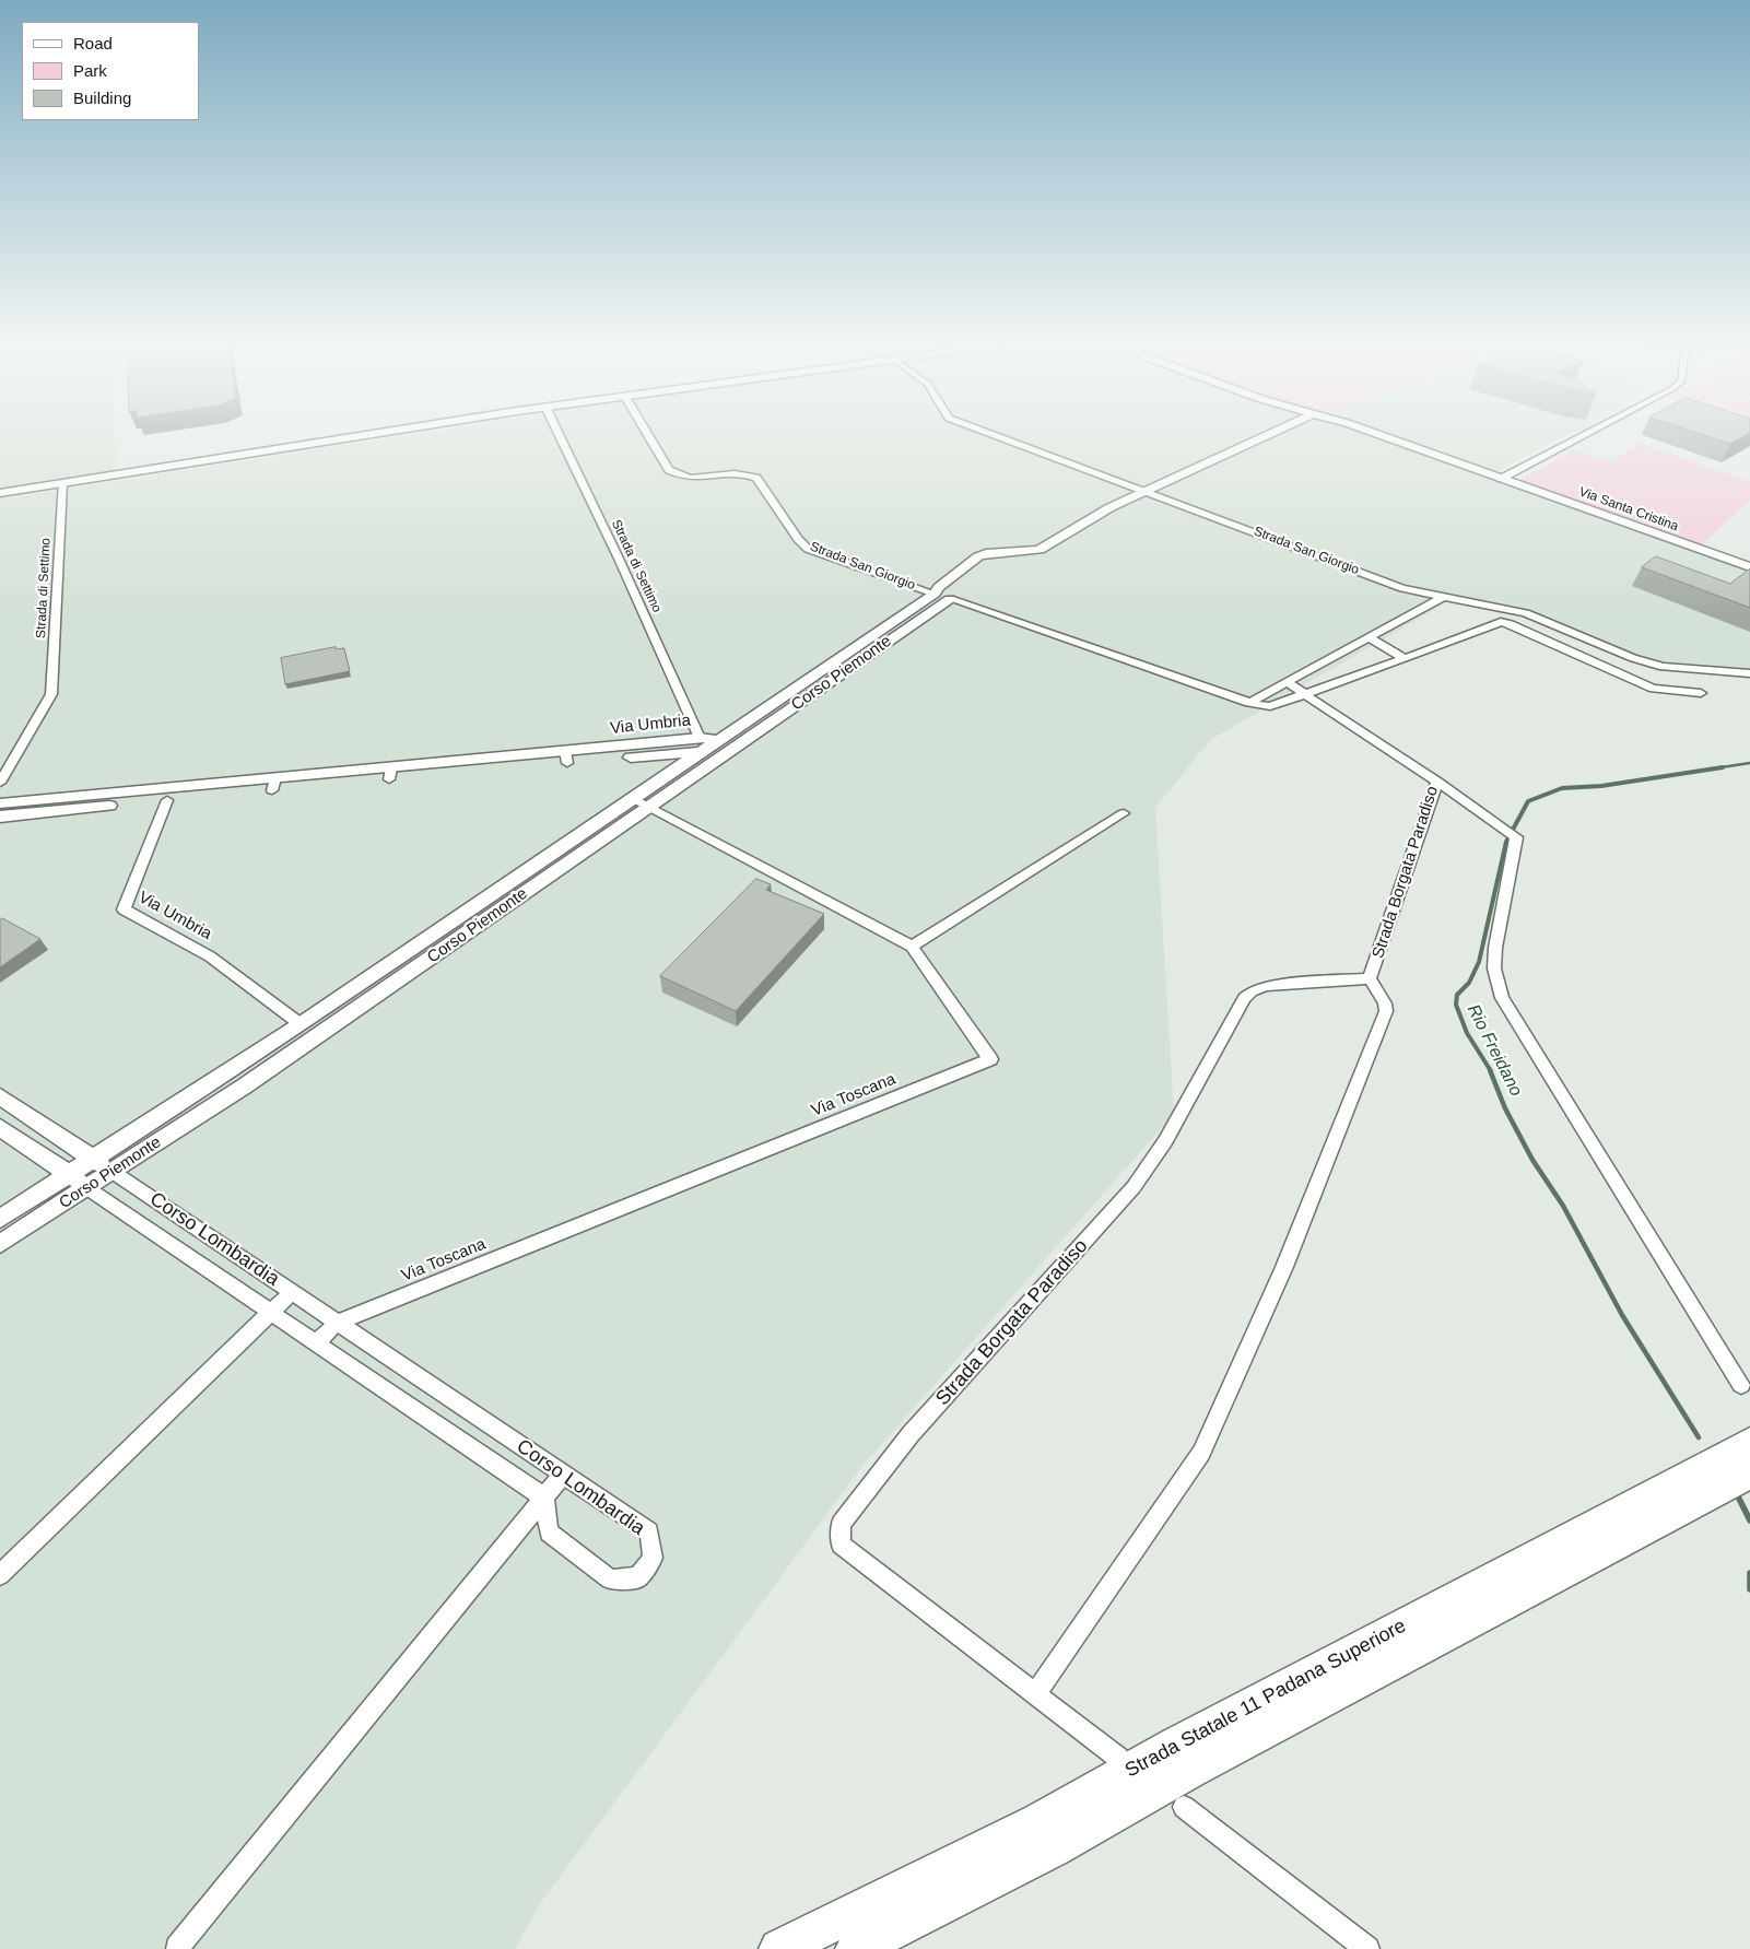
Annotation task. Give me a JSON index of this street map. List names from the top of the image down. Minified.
{"streets":{"highway":["Strada Statale 11 Padana Superiore"],"street":["Via Santa Cristina","Strada San Giorgio","Strada di Settimo","Corso Piemonte","Via Umbria","Strada Borgata Paradiso","Via Toscana","Corso Lombardia"]},"crossings":[["Strada San Giorgio","Corso Piemonte"],["Strada San Giorgio","Strada Borgata Paradiso"],["Strada di Settimo","Corso Piemonte"],["Strada di Settimo","Via Umbria"],["Corso Piemonte","Via Umbria"],["Corso Piemonte","Via Toscana"],["Corso Piemonte","Corso Lombardia"],["Via Toscana","Corso Lombardia"]],"water":["Rio Freidano"],"legend":["Road","Park","Building"]}
